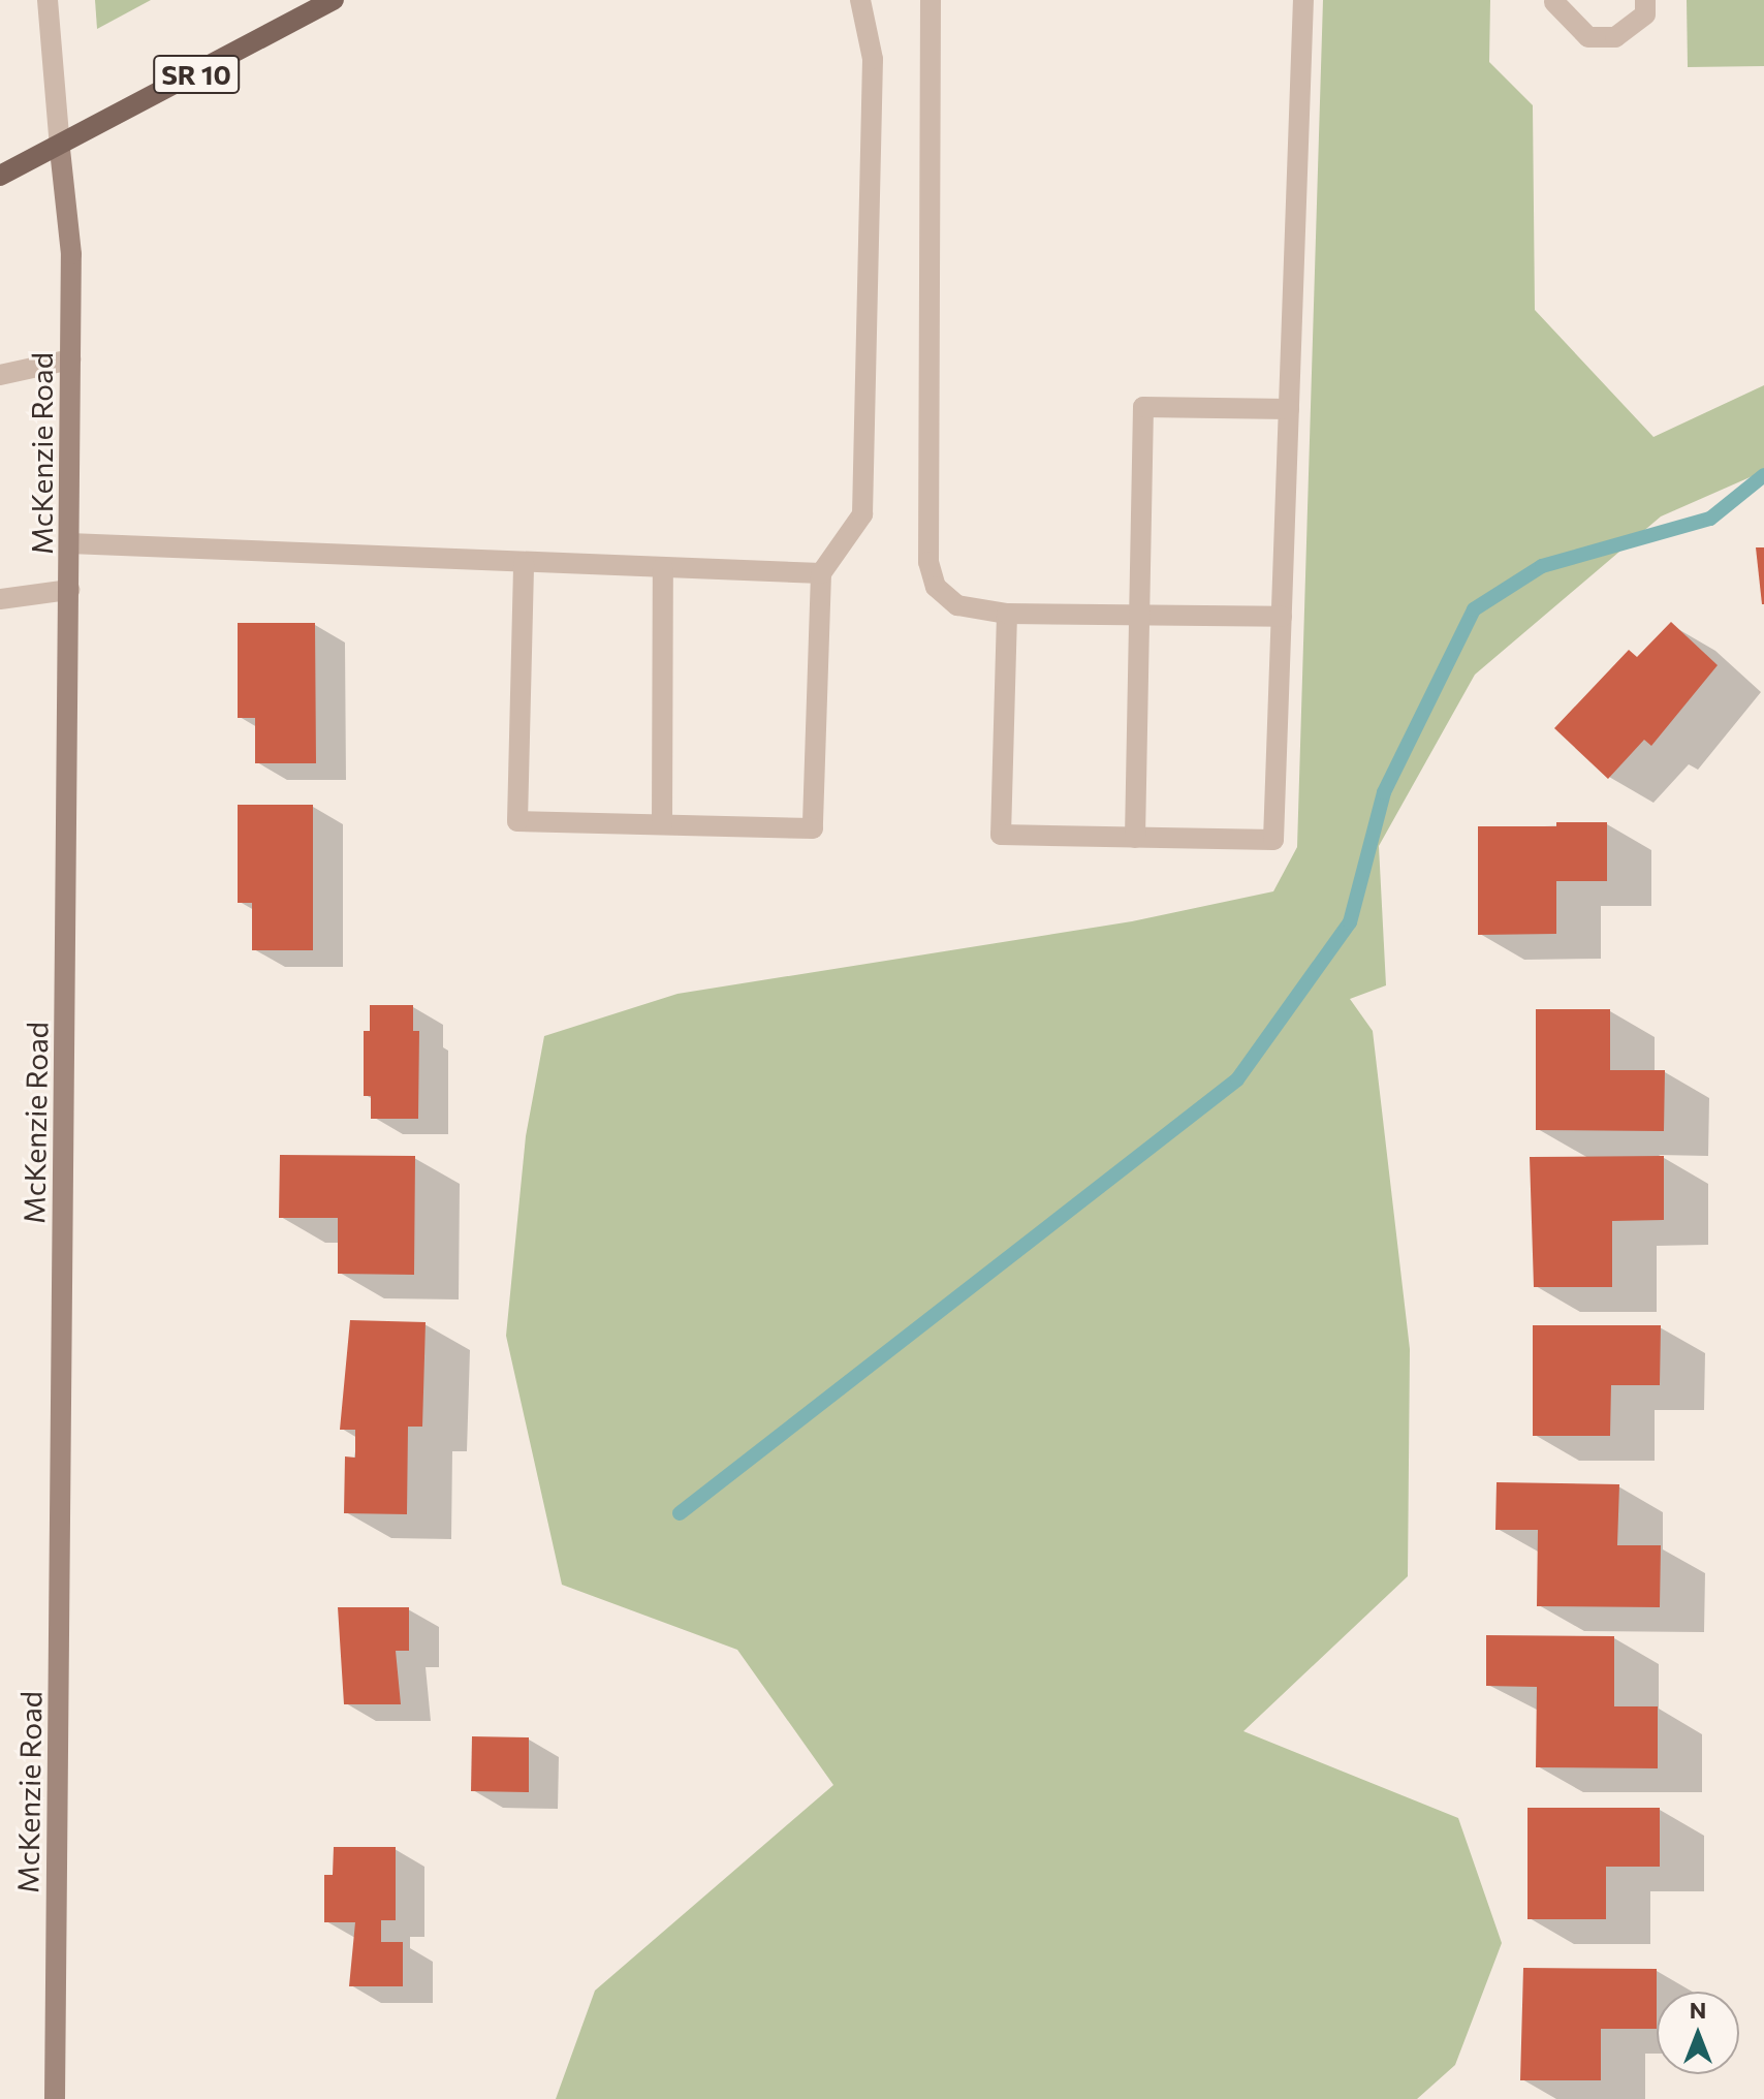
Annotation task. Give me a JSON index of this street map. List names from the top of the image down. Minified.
{"streets":{"main road":["SR 10"],"street":["McKenzie Road"]},"crossings":[["SR 10","McKenzie Road"]],"north":"top"}
